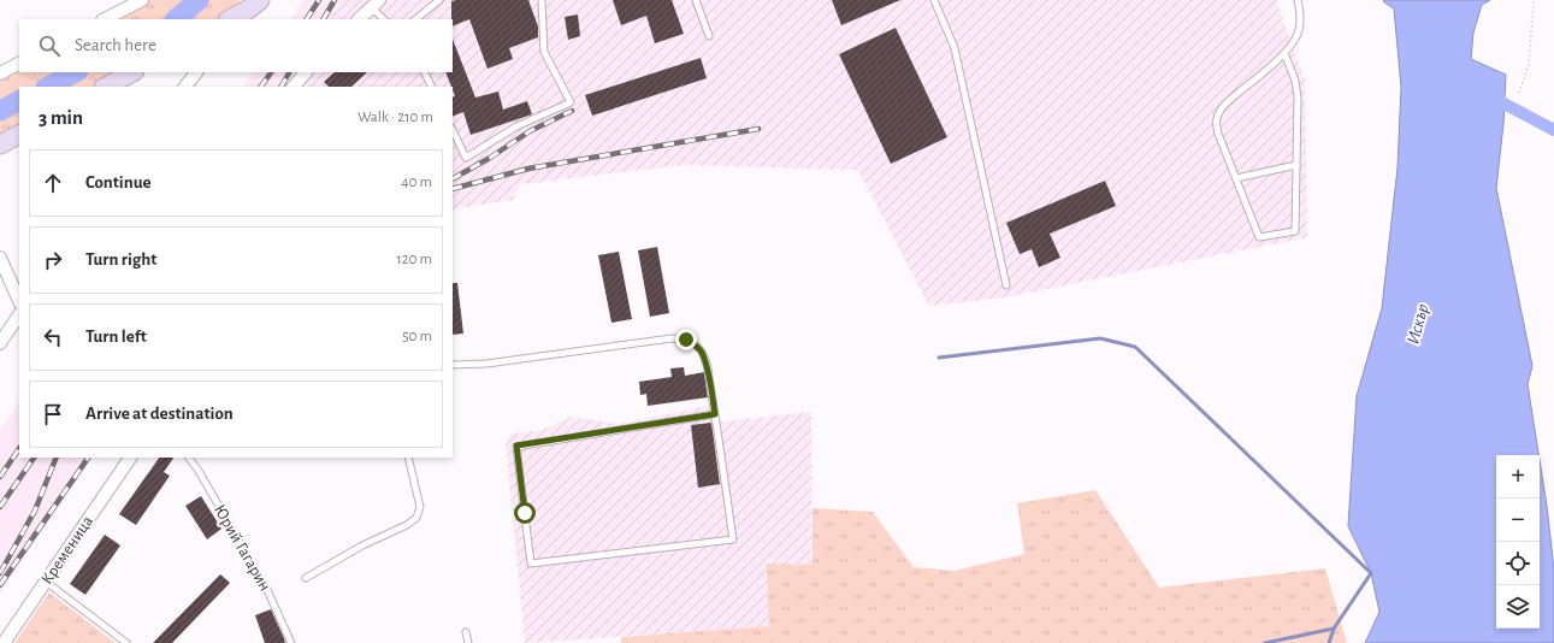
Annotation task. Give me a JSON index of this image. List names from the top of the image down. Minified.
{"streets":{"street":["Кременица"],"lane":["Юрий Гагарин"]},"water":["Искър"],"page":{"search":"Search here","heading":["3 min","Walk · 210 m"],"list":[["Continue","40 m"],["Turn right","120 m"],["Turn left","50 m"],"Arrive at destination"],"map_buttons":["+","−"]}}
